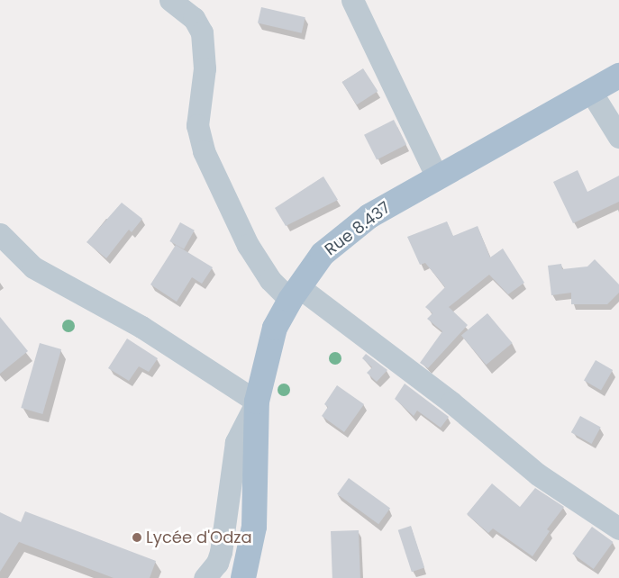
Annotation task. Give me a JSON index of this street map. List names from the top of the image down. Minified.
{"streets":{"main road":["Rue 8.437"]},"places":["Lycée d'Odza"]}
